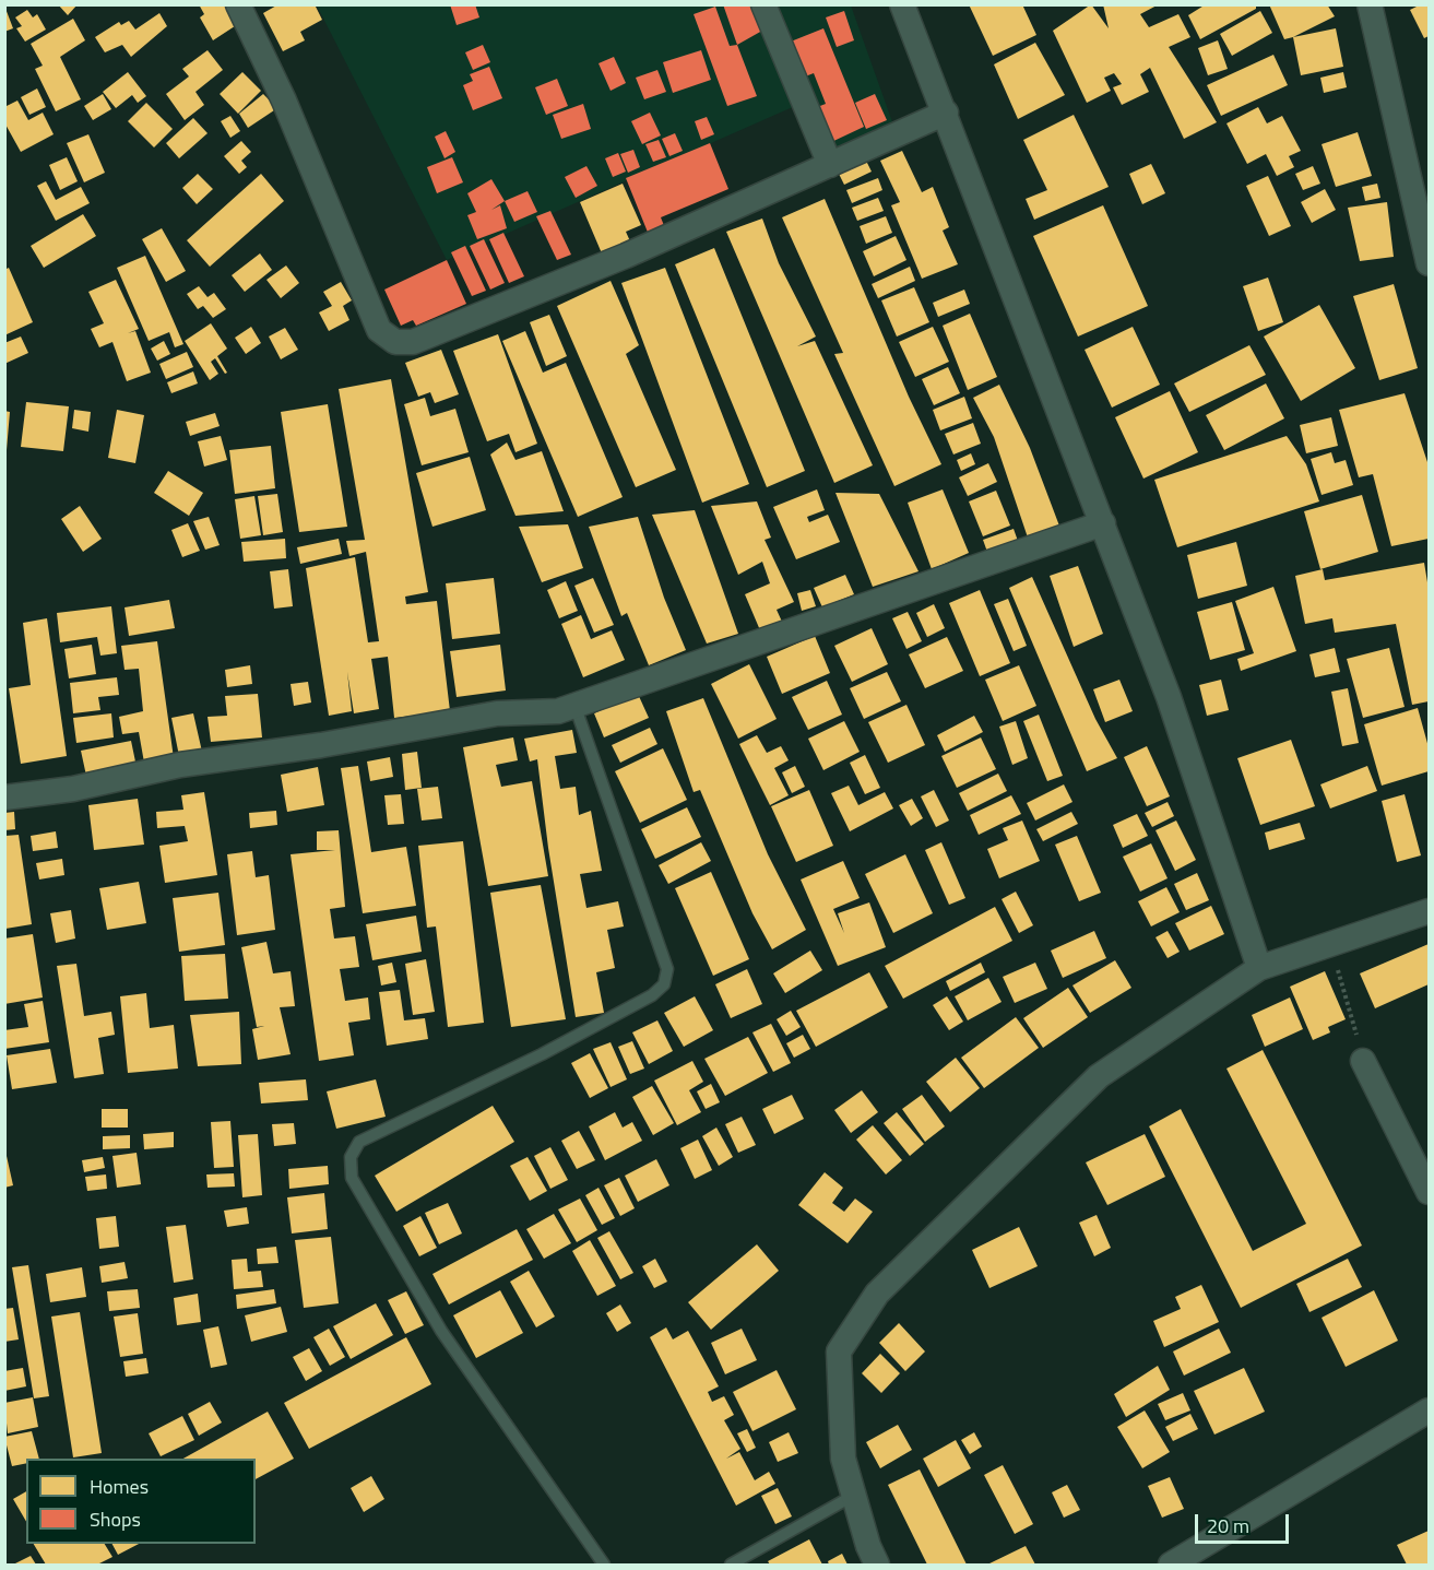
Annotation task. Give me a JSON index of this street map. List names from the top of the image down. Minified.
{"legend":["Homes","Shops"],"scale_bar":"20 m"}
